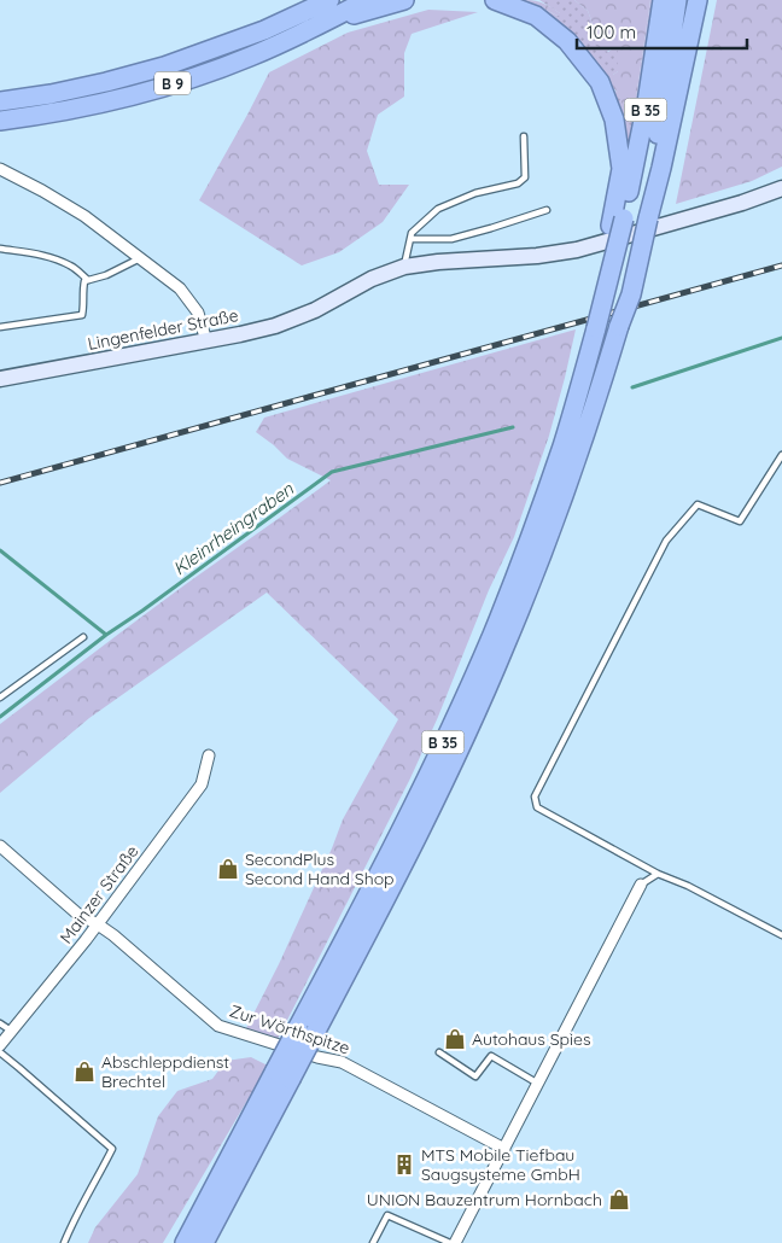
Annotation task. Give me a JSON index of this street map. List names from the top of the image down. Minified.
{"streets":{"highway":["B 9","B 35"],"main road":["Lingenfelder Straße"],"street":["Mainzer Straße","Zur Wörthspitze"]},"crossings":[["Mainzer Straße","Zur Wörthspitze"]],"water":["Kleinrheingraben"],"places":{"shop":["SecondPlus Second Hand Shop","Autohaus Spies","Abschleppdienst Brechtel","UNION Bauzentrum Hornbach"],"building":["MTS Mobile Tiefbau Saugsysteme GmbH"]},"scale_bar":"100 m"}
